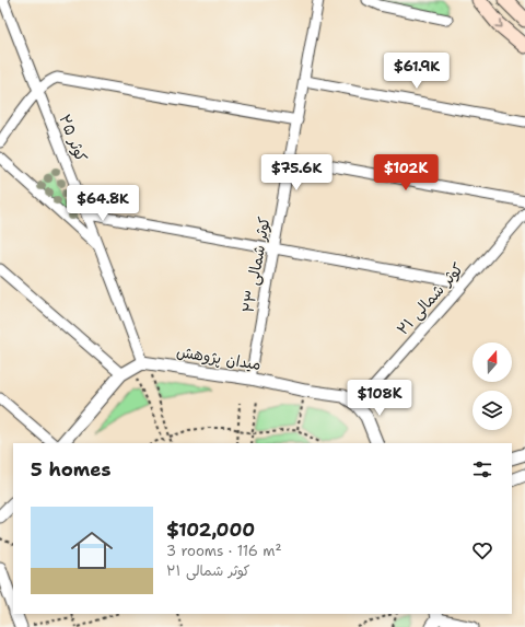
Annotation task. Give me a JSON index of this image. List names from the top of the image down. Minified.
{"streets":{"street":["کوثر ۲۵","کوثر شمالی ۲۳","کوثر شمالی ۲۱","میدان پژوهش"]},"crossings":[["کوثر ۲۵","میدان پژوهش"],["کوثر شمالی ۲۳","میدان پژوهش"],["کوثر شمالی ۲۱","میدان پژوهش"]],"north":"top","page":{"price":["$61.9K","$75.6K","$102K","$64.8K","$108K"],"heading":"5 homes","list":[{"name":"$102,000","note":"3 rooms · 116 m² · کوثر شمالی ۲۱"}]}}
